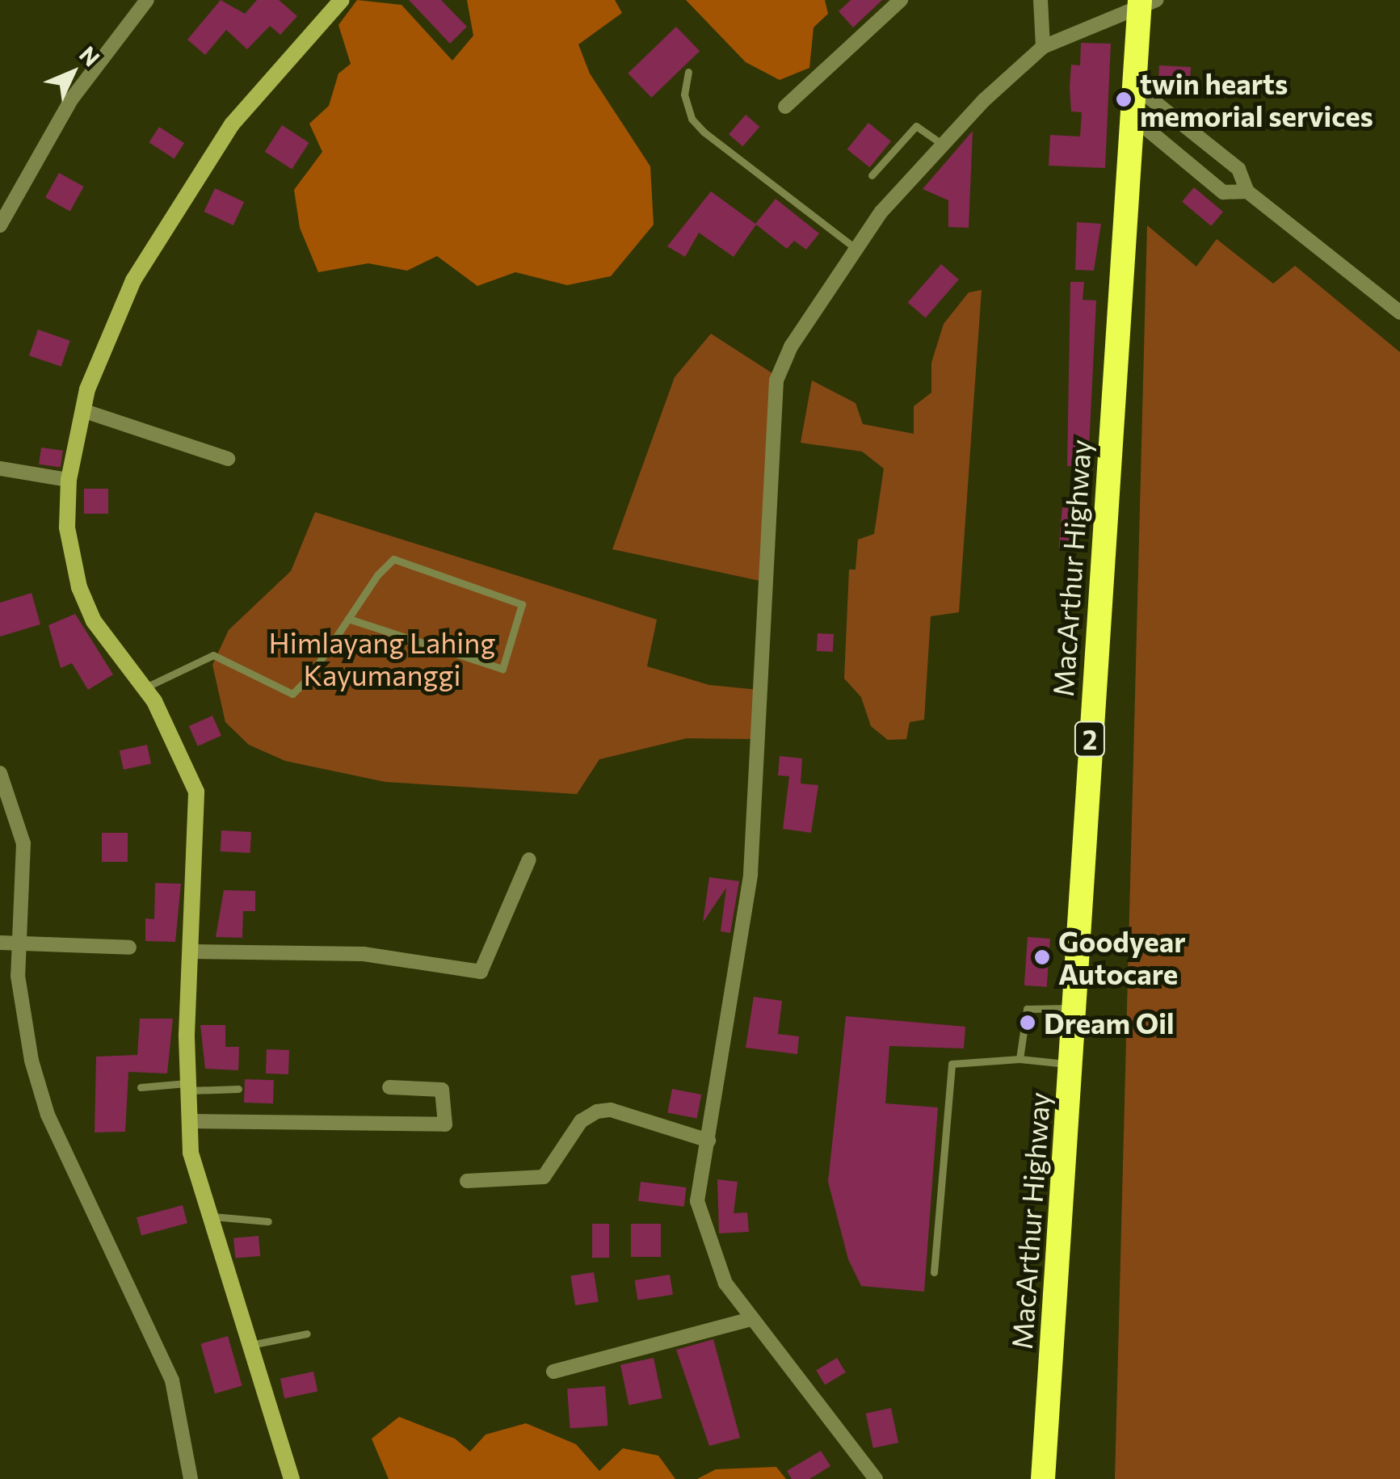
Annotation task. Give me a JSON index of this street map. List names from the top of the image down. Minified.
{"streets":{"highway":["MacArthur Highway","2"]},"parks":["Himlayang Lahing Kayumanggi"],"places":["twin hearts memorial services","Goodyear Autocare","Dream Oil"],"north":"top right"}
